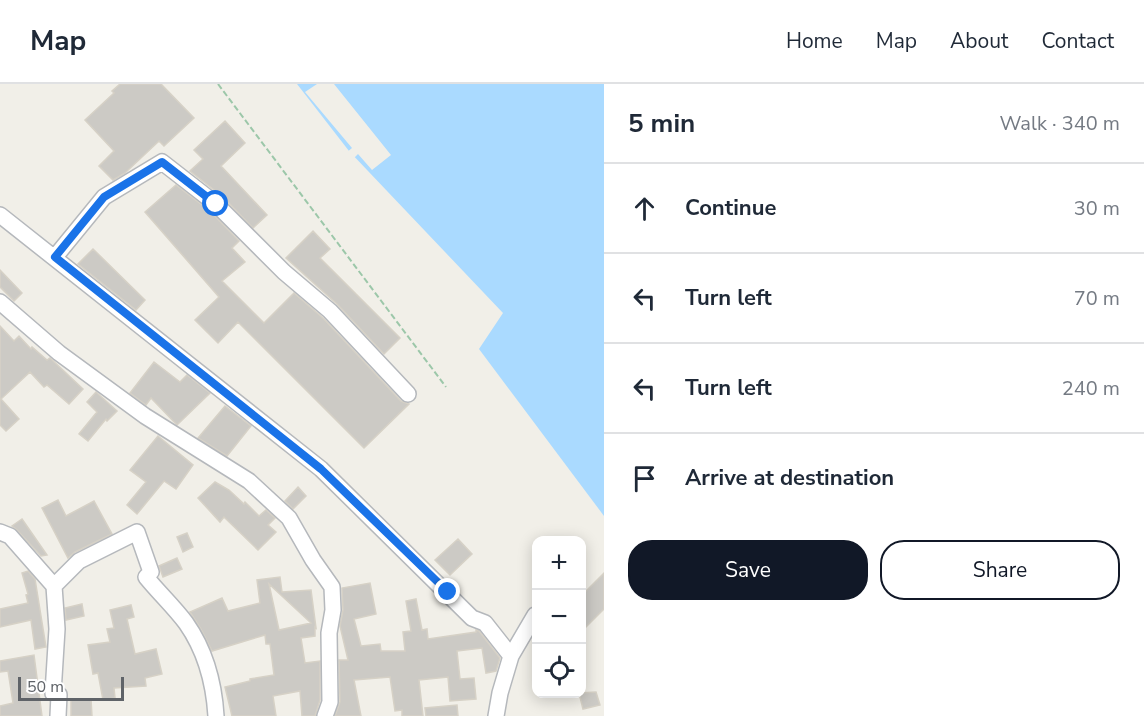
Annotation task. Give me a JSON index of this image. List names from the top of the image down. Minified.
{"scale_bar":"50 m","page":{"header":"Map","nav":["Home","Map","About","Contact"],"heading":["5 min","Walk · 340 m"],"list":[["Continue","30 m"],["Turn left","70 m"],["Turn left","240 m"],"Arrive at destination"],"buttons":["Save","Share"],"map_buttons":["+","−"],"scale":"50 m"}}
